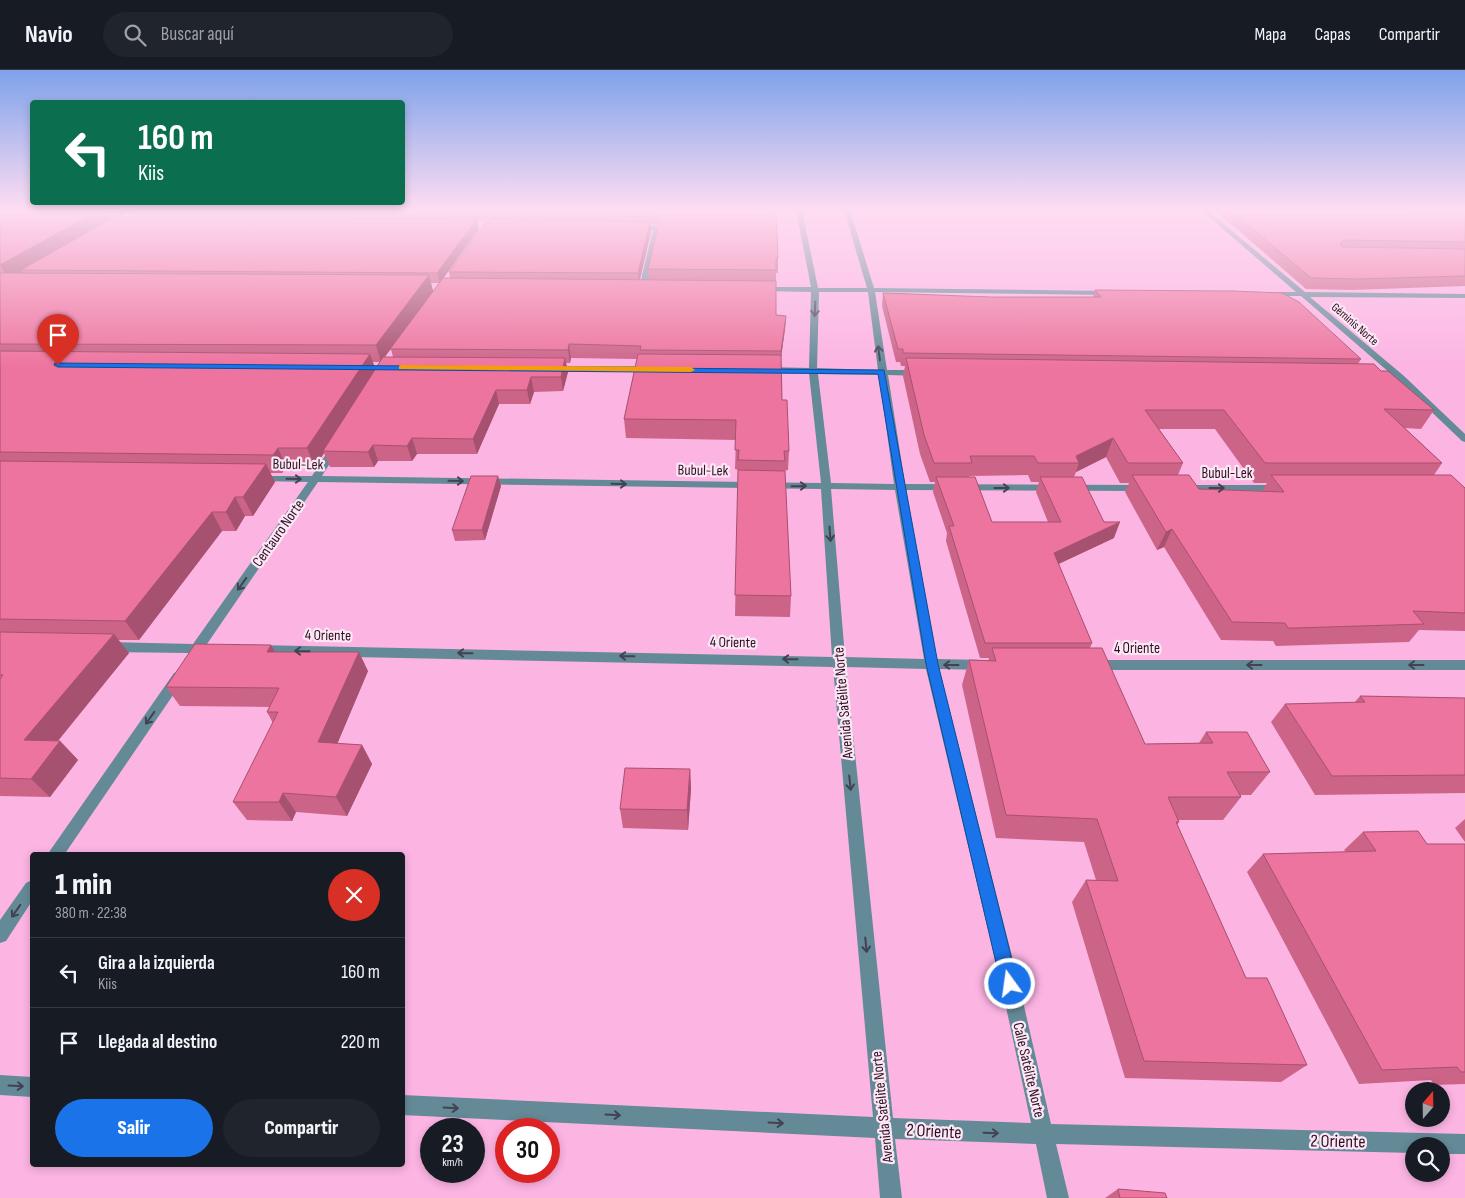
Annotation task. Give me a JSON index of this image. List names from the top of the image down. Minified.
{"streets":{"street":["Géminis Norte","Bubul-Lek","Centauro Norte","4 Oriente","Avenida Satélite Norte","Calle Satélite Norte","2 Oriente"]},"crossings":[["Bubul-Lek","Centauro Norte"],["Bubul-Lek","Avenida Satélite Norte"],["Bubul-Lek","Calle Satélite Norte"],["4 Oriente","Avenida Satélite Norte"],["4 Oriente","Calle Satélite Norte"],["Avenida Satélite Norte","2 Oriente"],["Calle Satélite Norte","2 Oriente"]],"one_way":["Bubul-Lek","Centauro Norte","4 Oriente","Avenida Satélite Norte","2 Oriente"],"north":"top","page":{"header":"Navio","search":"Buscar aquí","nav":["Mapa","Capas","Compartir"],"turn":["160 m","Kiis"],"heading":["1 min","380 m · 22:38"],"list":[{"name":"Gira a la izquierda","note":"Kiis","value":"160 m"},{"name":"Llegada al destino","value":"220 m"}],"buttons":["Salir","Compartir"],"speed":"23 km/h","limit":"30"}}
